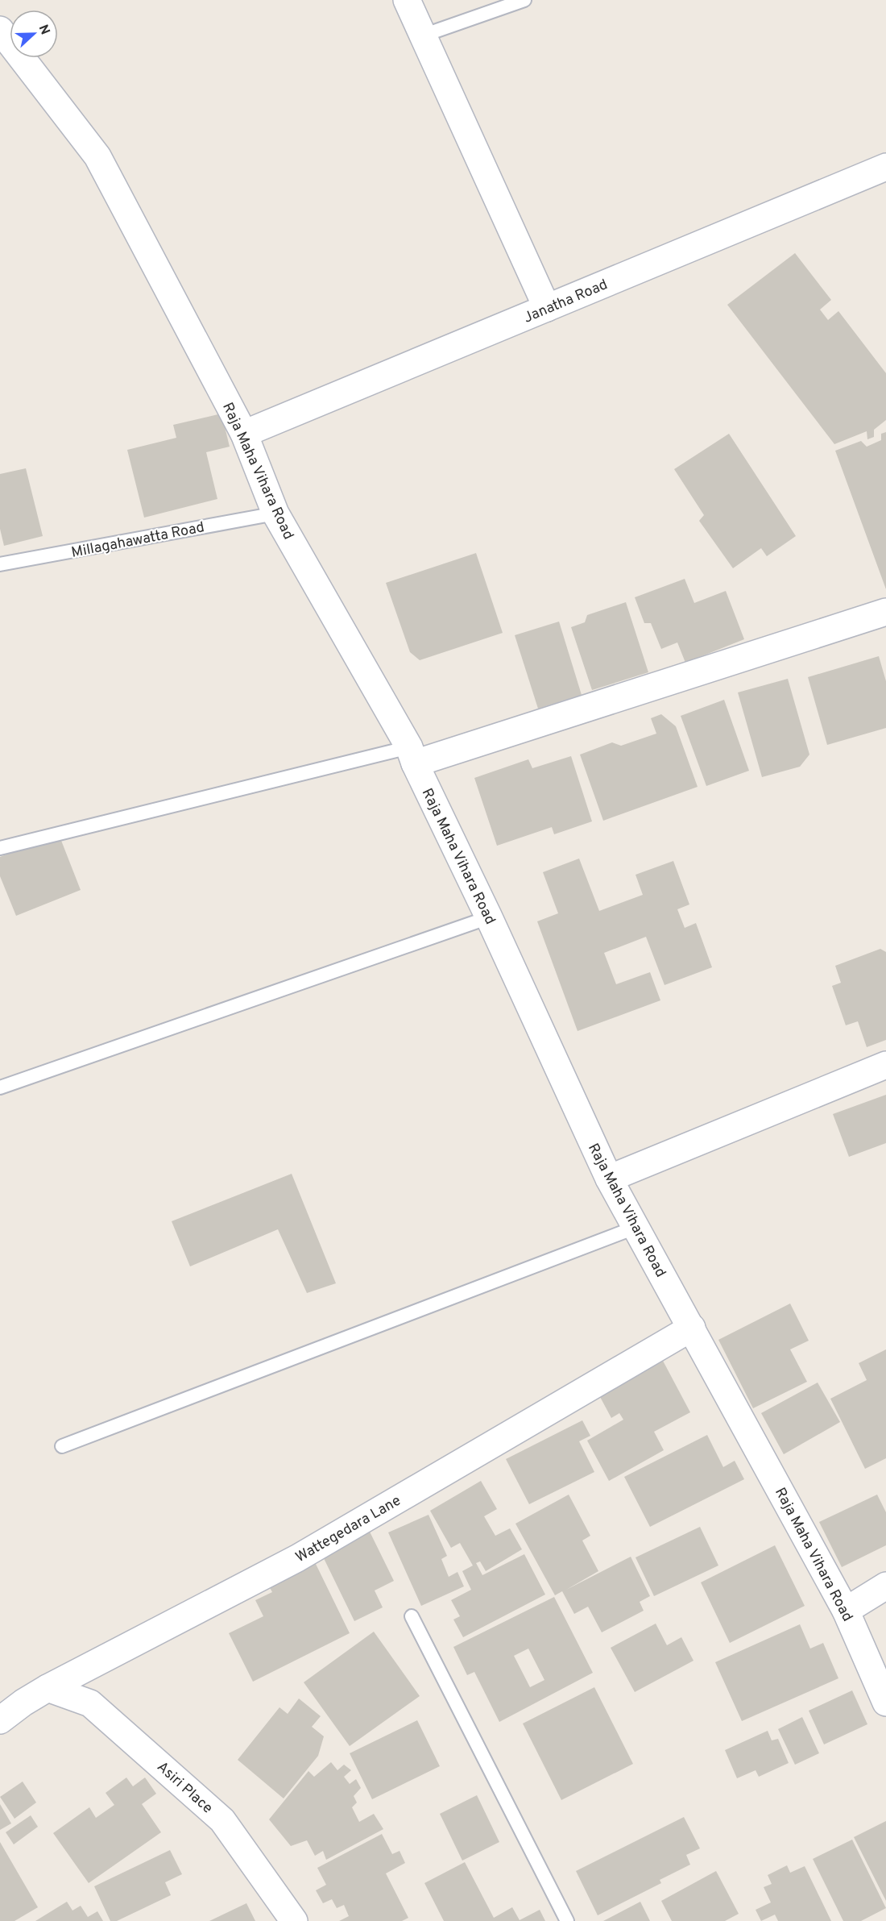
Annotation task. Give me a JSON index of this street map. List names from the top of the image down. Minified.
{"streets":{"street":["Janatha Road","Raja Maha Vihara Road","Wattegedara Lane","Asiri Place"],"lane":["Millagahawatta Road"]},"crossings":[["Janatha Road","Raja Maha Vihara Road"],["Raja Maha Vihara Road","Millagahawatta Road"],["Raja Maha Vihara Road","Wattegedara Lane"],["Wattegedara Lane","Asiri Place"]],"north":"right"}
